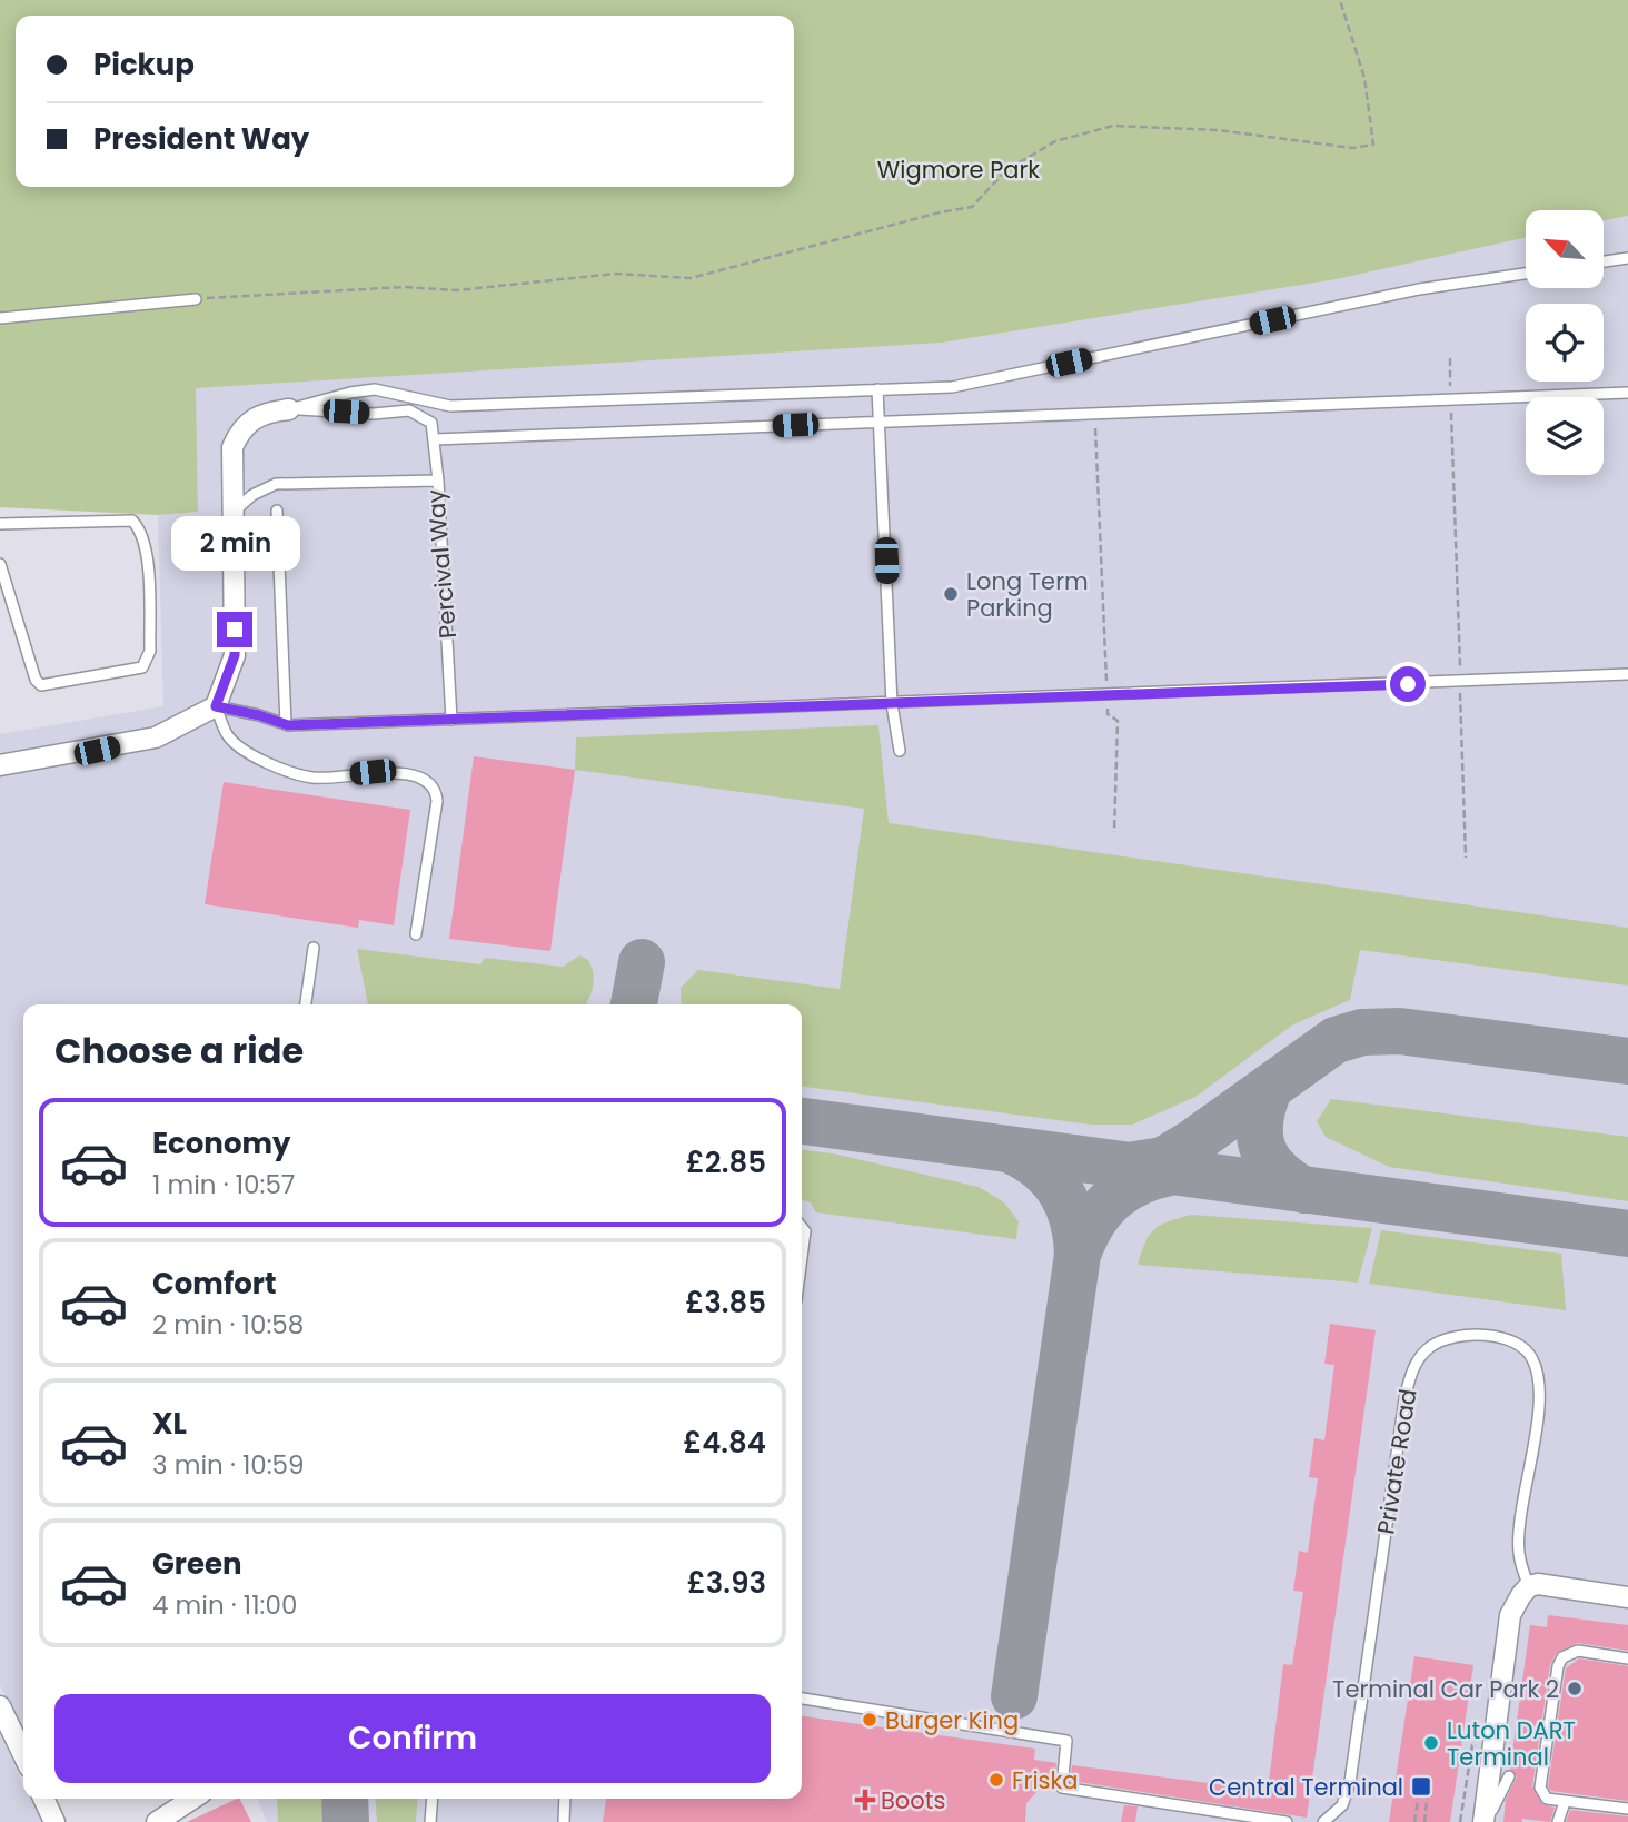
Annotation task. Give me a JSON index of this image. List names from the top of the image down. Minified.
{"streets":{"lane":["Percival Way","Private Road"]},"parks":["Wigmore Park"],"places":{"other":["Long Term Parking","Terminal Car Park 2","Burger King","Luton DART Terminal","Friska"],"transit":["Central Terminal"],"health":["Boots"]},"north":"top left","page":{"banner":["Pickup","President Way"],"bubble":"2 min","heading":"Choose a ride","list":[{"name":"Economy","note":"1 min · 10:57","value":"£2.85"},{"name":"Comfort","note":"2 min · 10:58","value":"£3.85"},{"name":"XL","note":"3 min · 10:59","value":"£4.84"},{"name":"Green","note":"4 min · 11:00","value":"£3.93"}],"buttons":"Confirm"}}
